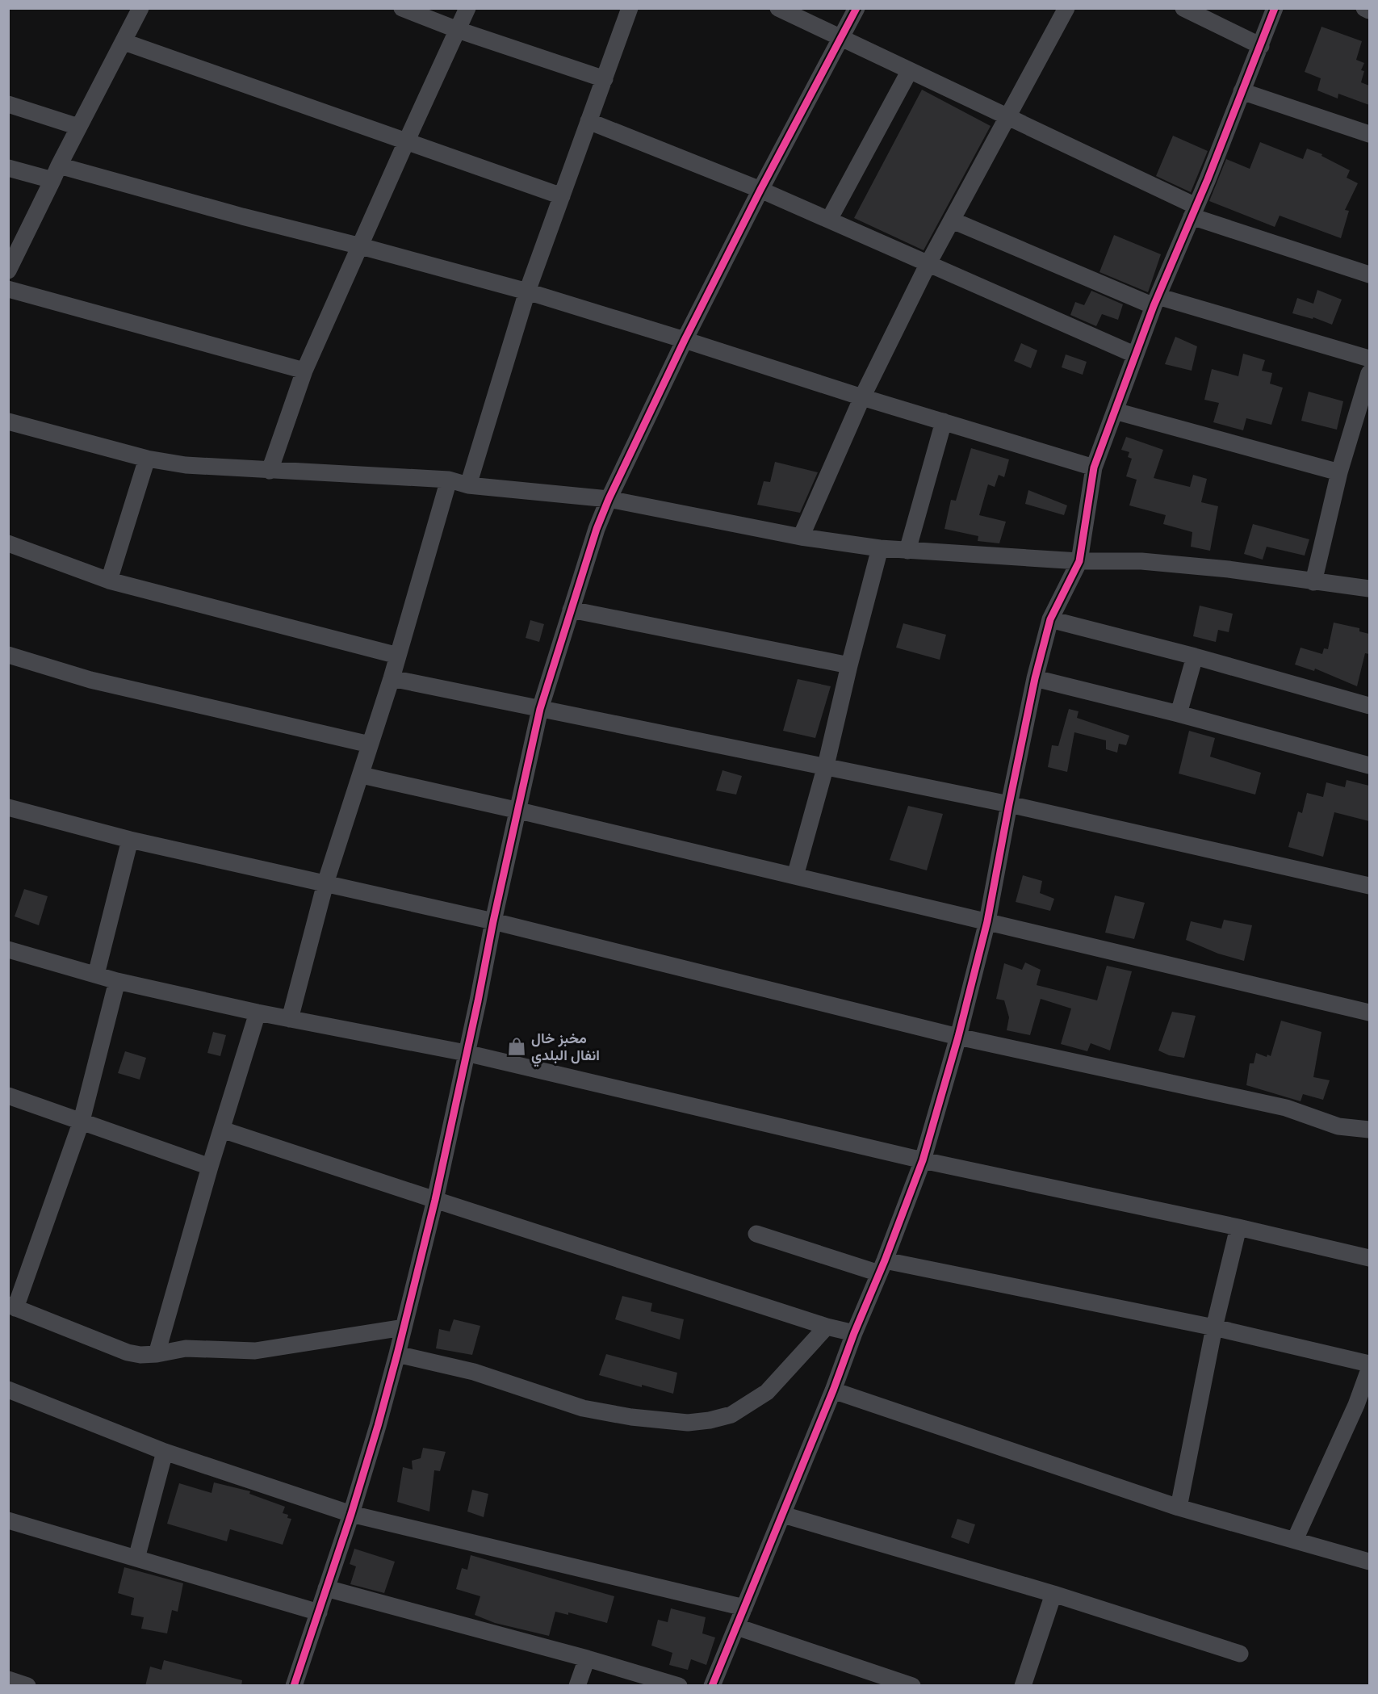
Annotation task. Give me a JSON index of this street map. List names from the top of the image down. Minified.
{"places":{"shop":["مخبز خال انفال البلدي"]}}
